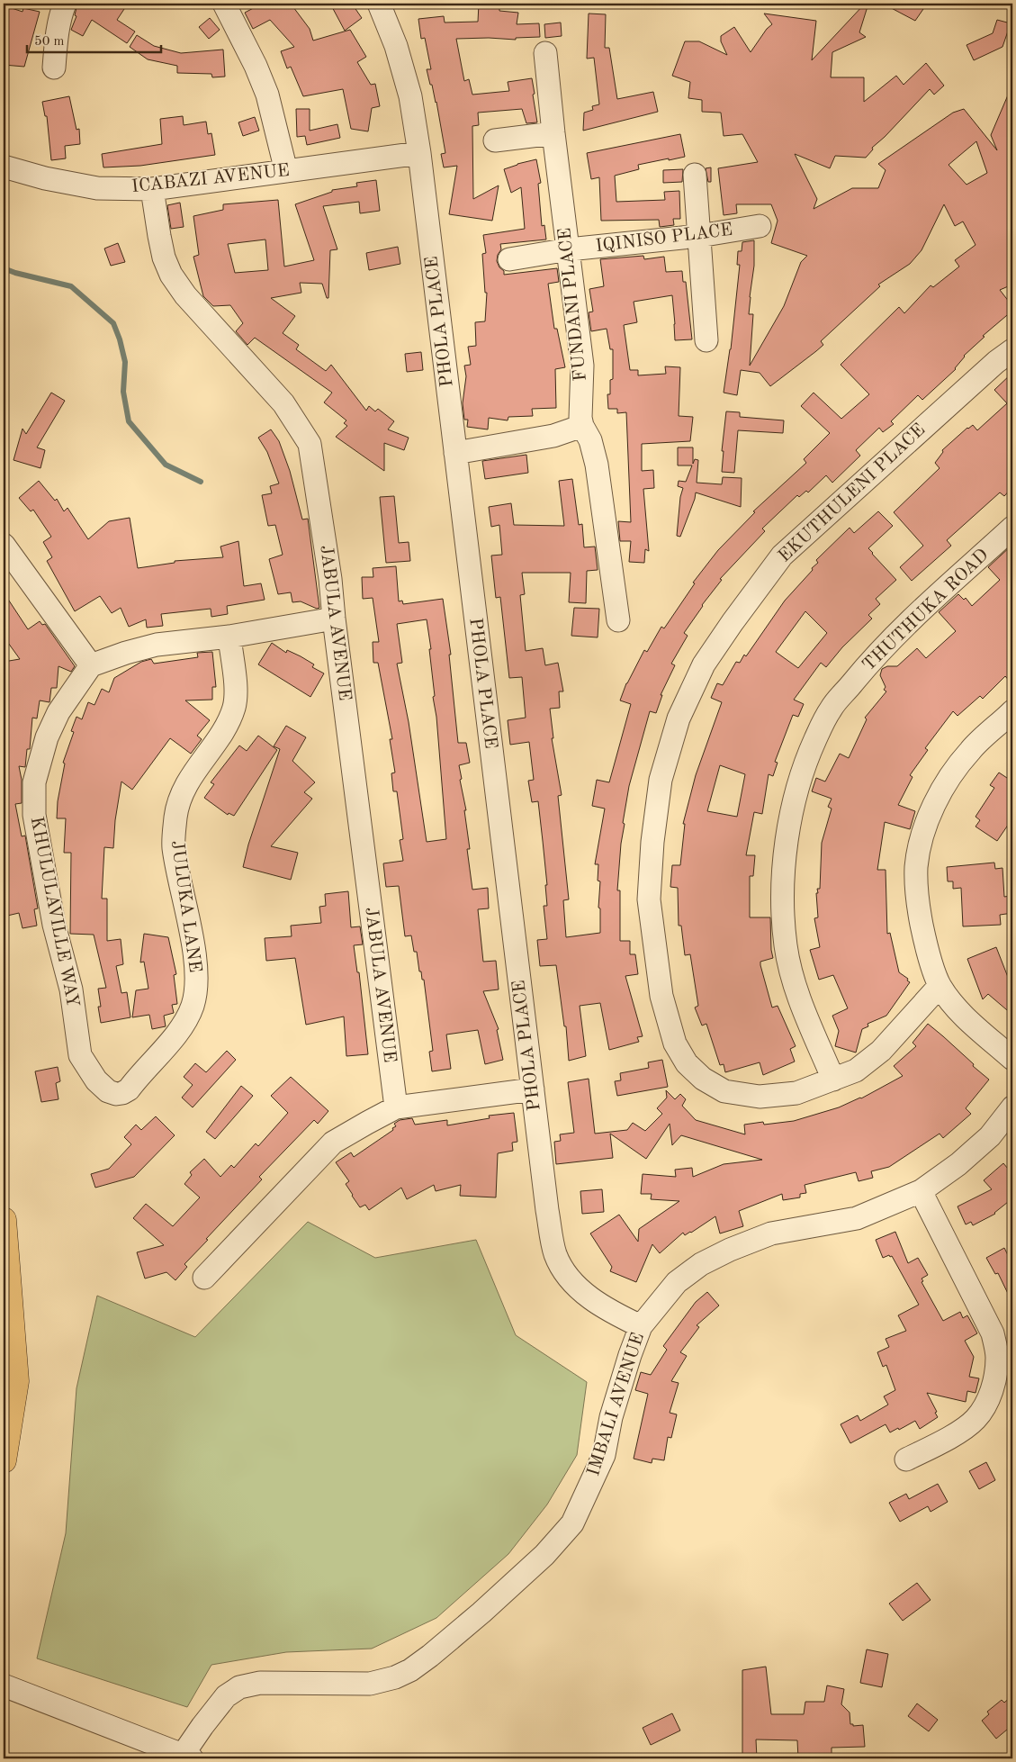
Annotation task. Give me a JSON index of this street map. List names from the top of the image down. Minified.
{"streets":{"street":["ICABAZI AVENUE","IQINISO PLACE","FUNDANI PLACE","PHOLA PLACE","EKUTHULENI PLACE","THUTHUKA ROAD","JABULA AVENUE","JULUKA LANE","KHULULAVILLE WAY","IMBALI AVENUE"]},"crossings":[["ICABAZI AVENUE","PHOLA PLACE"],["ICABAZI AVENUE","JABULA AVENUE"],["IQINISO PLACE","FUNDANI PLACE"],["PHOLA PLACE","IMBALI AVENUE"],["EKUTHULENI PLACE","THUTHUKA ROAD"],["JULUKA LANE","KHULULAVILLE WAY"]],"scale_bar":"50 m"}
